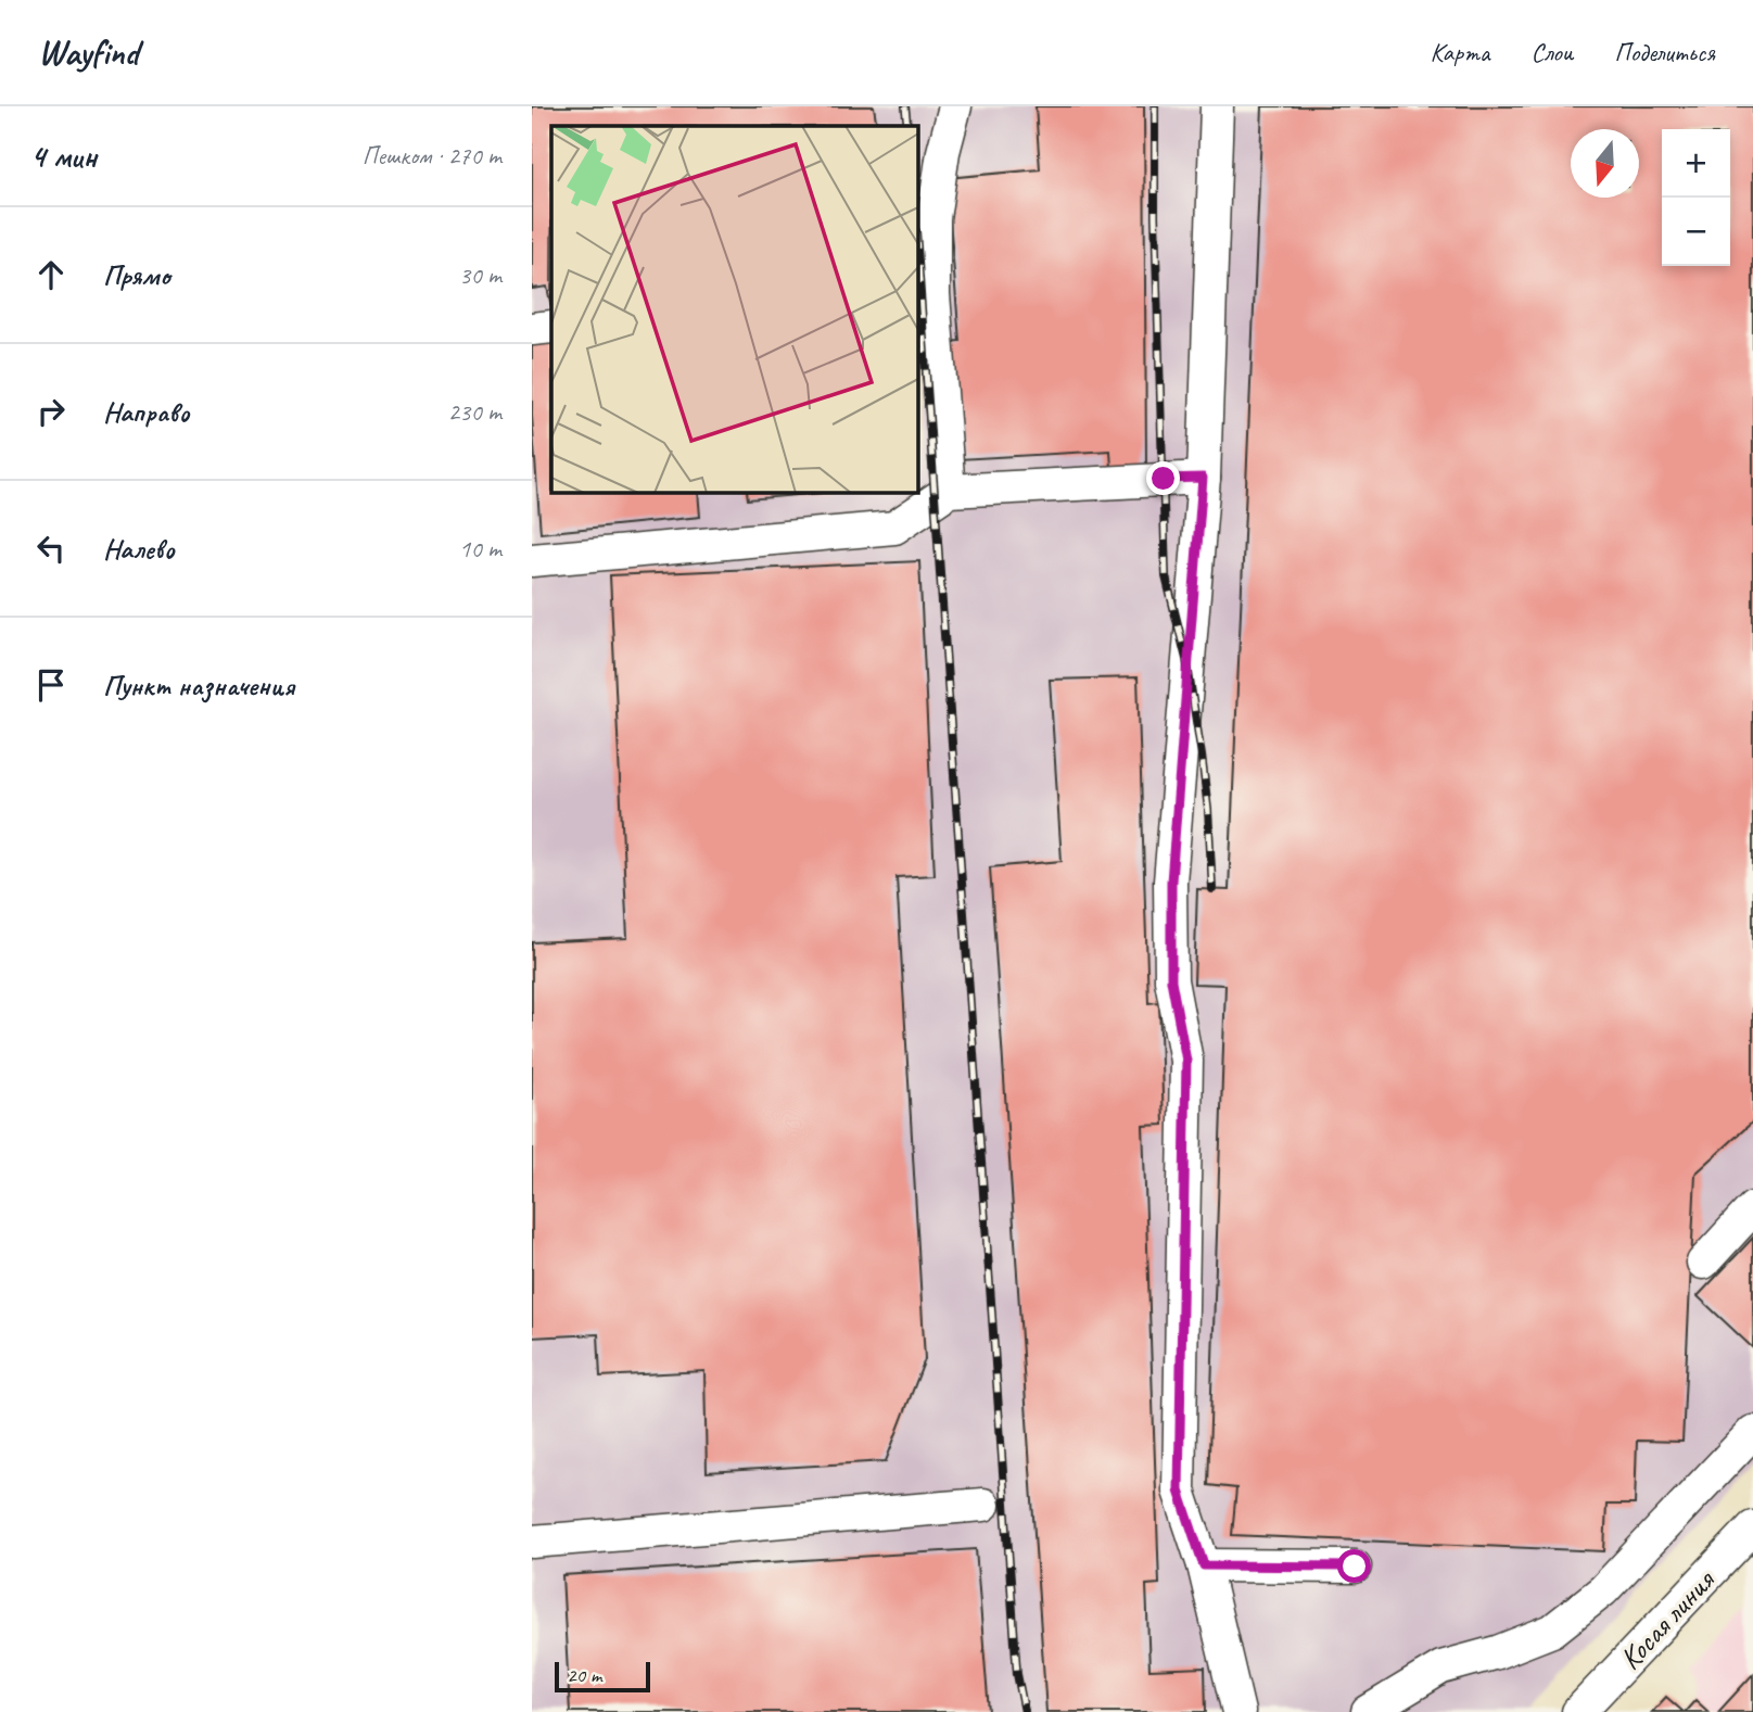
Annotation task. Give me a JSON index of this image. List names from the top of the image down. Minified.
{"streets":{"street":["Косая линия"]},"scale_bar":"20 m","north":"bottom","page":{"header":"Wayfind","nav":["Карта","Слои","Поделиться"],"heading":["4 мин","Пешком · 270 m"],"map_buttons":["+","−"],"list":[["Прямо","30 m"],["Направо","230 m"],["Налево","10 m"],"Пункт назначения"],"scale":"20 m"}}
